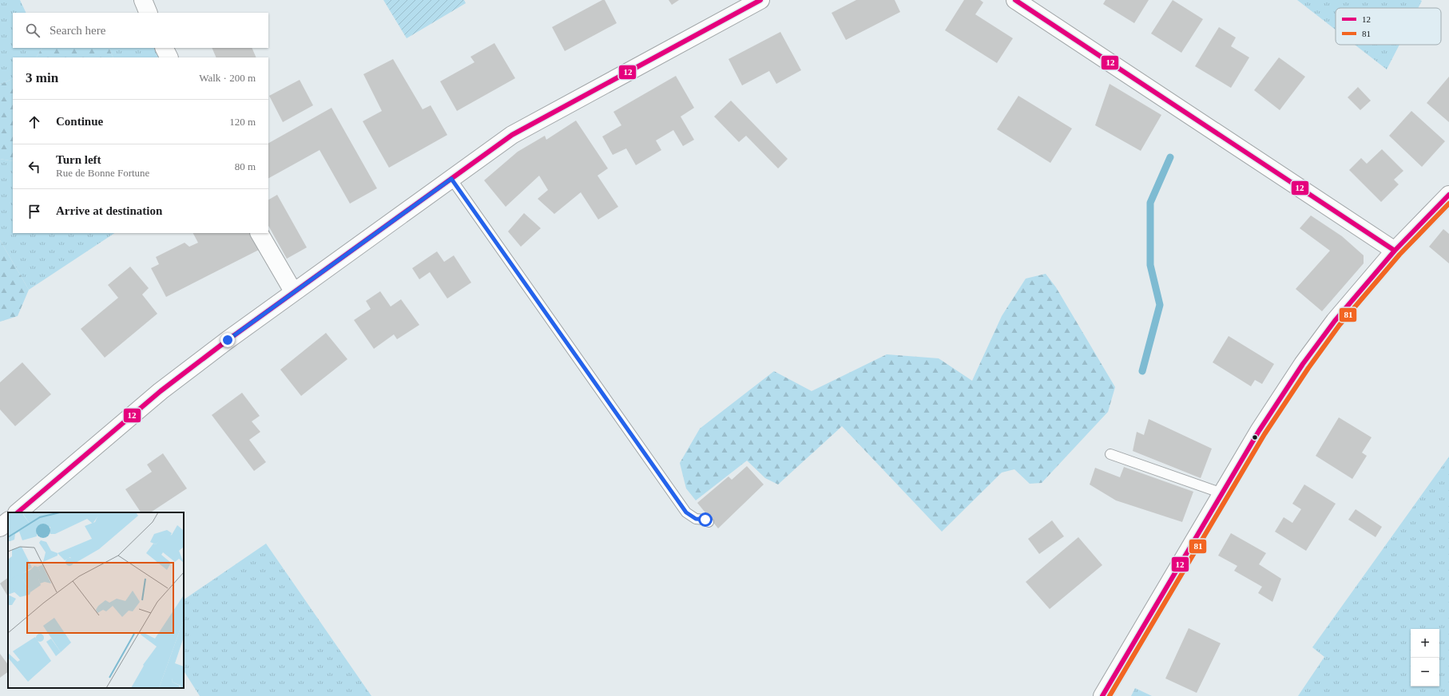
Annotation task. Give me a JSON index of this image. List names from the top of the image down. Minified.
{"lines":["transit line 12","transit line 81"],"legend":["12","81"],"page":{"search":"Search here","heading":["3 min","Walk · 200 m"],"list":[["Continue","120 m"],["Turn left","Rue de Bonne Fortune","80 m"],"Arrive at destination"],"map_buttons":["+","−"]}}
